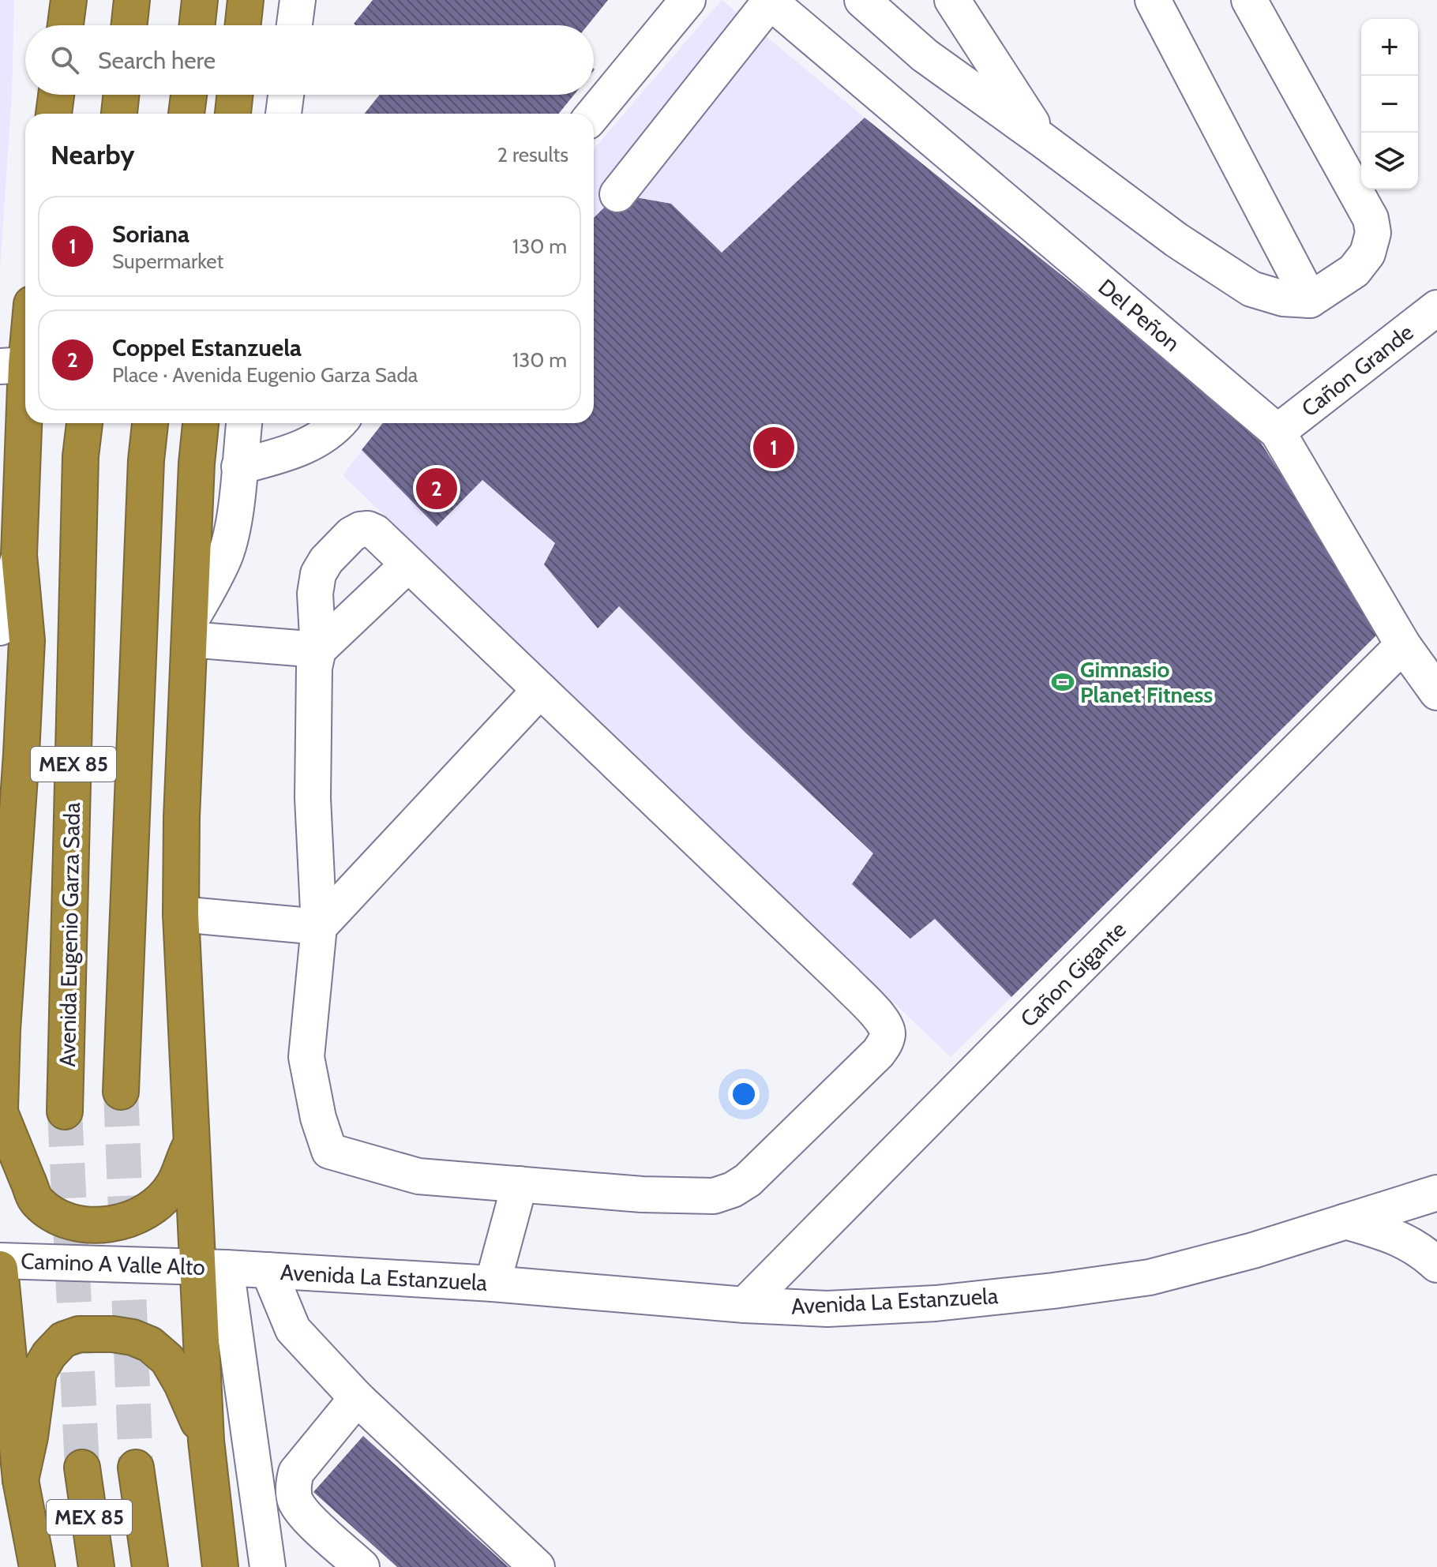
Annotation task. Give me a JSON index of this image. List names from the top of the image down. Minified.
{"streets":{"highway":["MEX 85","Avenida Eugenio Garza Sada"],"street":["Del Peñon","Cañon Grande","Cañon Gigante","Camino A Valle Alto","Avenida La Estanzuela"]},"crossings":[["Del Peñon","Cañon Grande"],["Del Peñon","Cañon Gigante"],["Cañon Gigante","Avenida La Estanzuela"],["Camino A Valle Alto","Avenida La Estanzuela"]],"places":{"sports":["Gimnasio Planet Fitness"]},"page":{"map_buttons":["+","−"],"search":"Search here","heading":["Nearby","2 results"],"list":[{"mark":"1","name":"Soriana","note":"Supermarket","value":"130 m"},{"mark":"2","name":"Coppel Estanzuela","note":"Place · Avenida Eugenio Garza Sada","value":"130 m"}],"pins":["1","2"]}}
